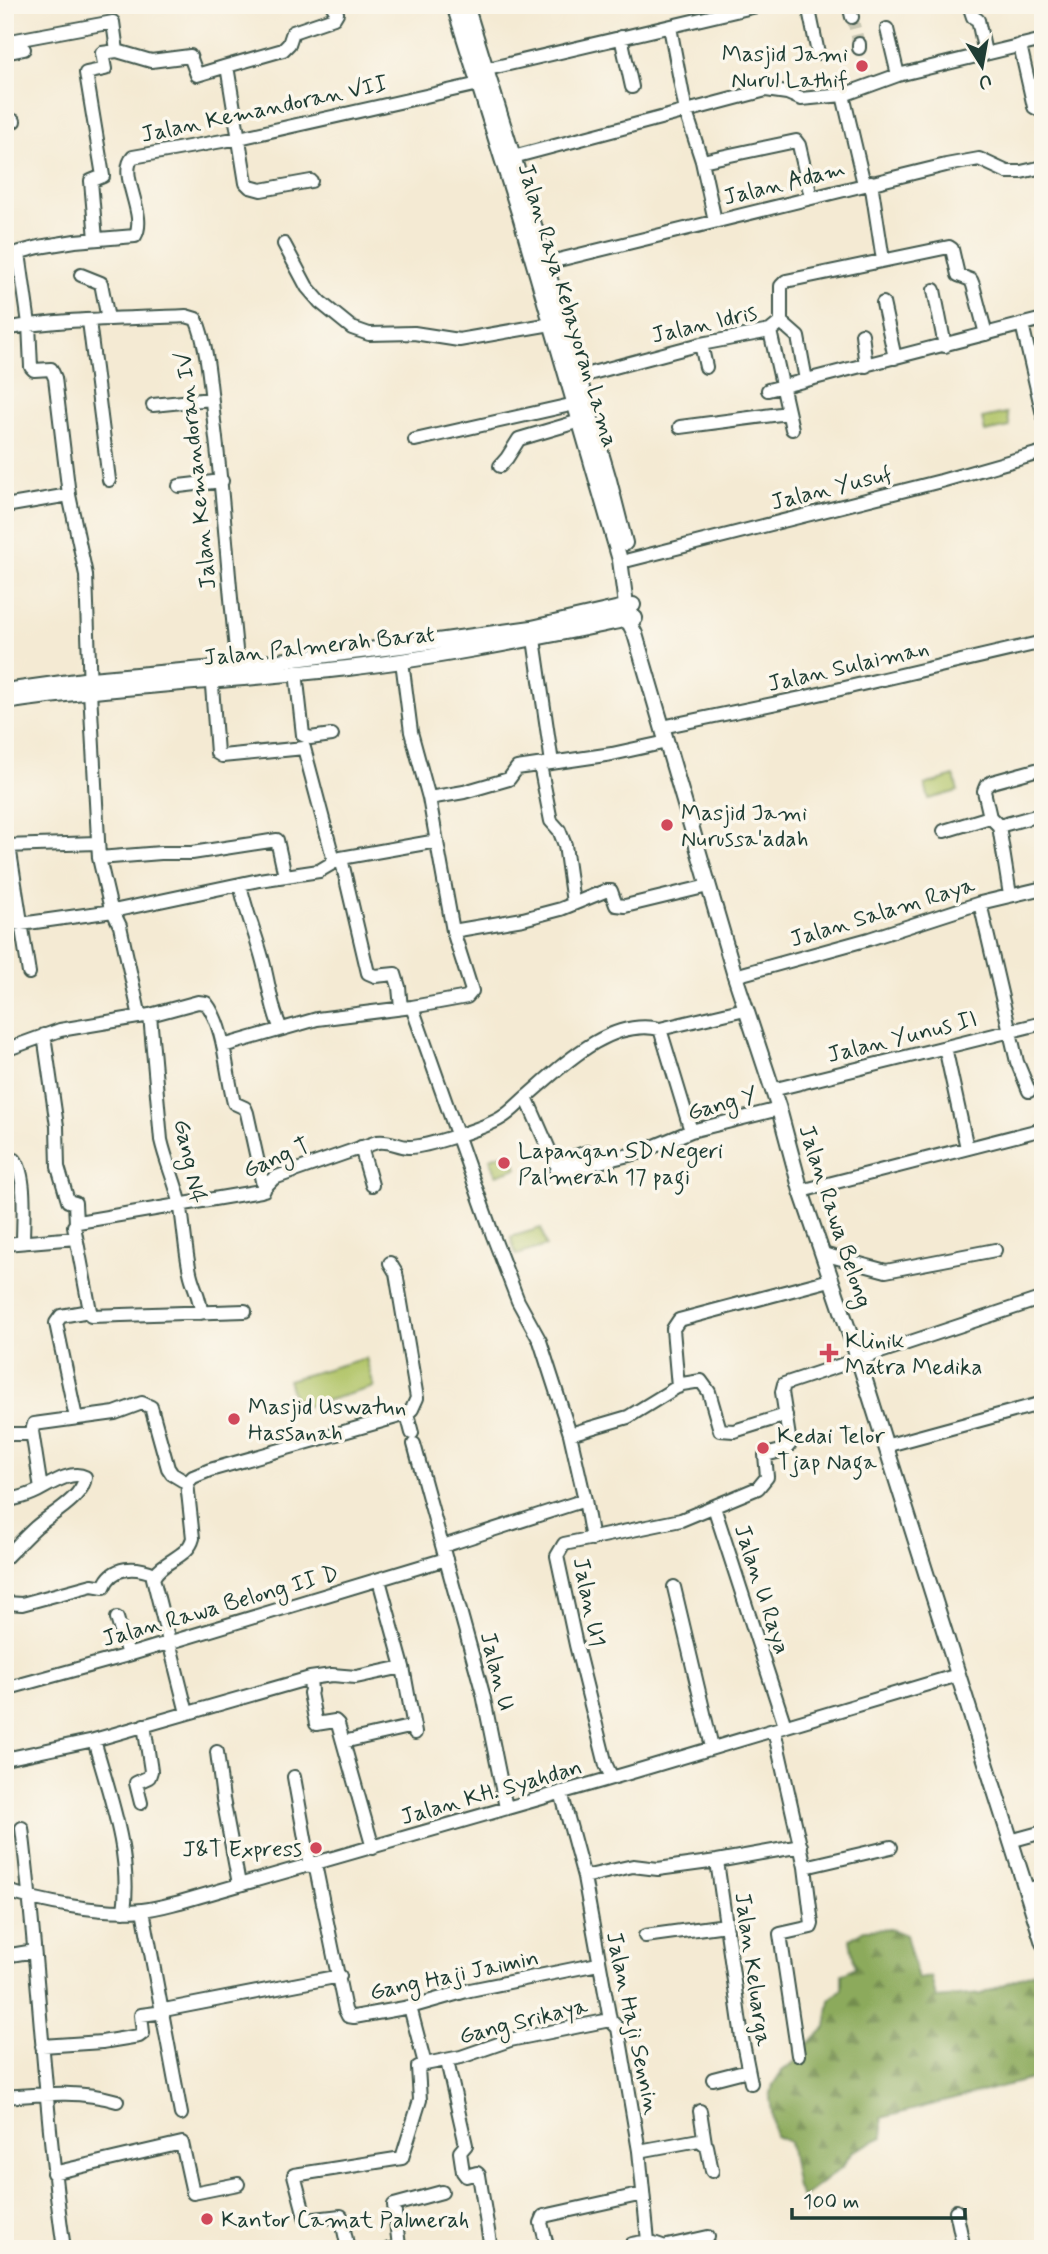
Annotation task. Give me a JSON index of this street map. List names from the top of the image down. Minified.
{"streets":{"main road":["Jalan Raya Kebayoran Lama","Jalan Palmerah Barat","Jalan Rawa Belong"],"street":["Jalan Kemandoran VII","Jalan Adam","Jalan Idris","Jalan Kemandoran IV","Jalan Yusuf","Jalan Sulaiman","Jalan Salam Raya","Jalan Yunus II","Gang Y","Gang T","Gang N4","Jalan U Raya","Jalan U1","Jalan Rawa Belong II D","Jalan U","Jalan KH. Syahdan","Jalan Keluarga","Gang Haji Jaimin","Gang Srikaya","Jalan Haji Sennin"]},"crossings":[["Jalan Kemandoran VII","Jalan Raya Kebayoran Lama"],["Jalan Adam","Jalan Raya Kebayoran Lama"],["Jalan Raya Kebayoran Lama","Jalan Idris"],["Jalan Raya Kebayoran Lama","Jalan Yusuf"],["Jalan Raya Kebayoran Lama","Jalan Palmerah Barat"],["Jalan Raya Kebayoran Lama","Jalan Rawa Belong"],["Jalan Kemandoran IV","Jalan Palmerah Barat"],["Jalan Kemandoran IV","Gang N4"],["Jalan Palmerah Barat","Gang N4"],["Jalan Palmerah Barat","Jalan Rawa Belong"],["Jalan Sulaiman","Jalan Rawa Belong"],["Jalan Salam Raya","Jalan Rawa Belong"],["Jalan Yunus II","Jalan Rawa Belong"],["Gang Y","Jalan Rawa Belong"],["Gang T","Gang N4"],["Gang T","Jalan Rawa Belong"],["Jalan Rawa Belong","Jalan U Raya"],["Jalan Rawa Belong","Jalan KH. Syahdan"],["Jalan U Raya","Jalan U1"],["Jalan U Raya","Jalan KH. Syahdan"],["Jalan U1","Jalan KH. Syahdan"],["Jalan Rawa Belong II D","Jalan U"],["Jalan U","Jalan KH. Syahdan"],["Jalan KH. Syahdan","Gang Haji Jaimin"],["Jalan KH. Syahdan","Jalan Haji Sennin"],["Gang Haji Jaimin","Jalan Haji Sennin"],["Gang Srikaya","Jalan Haji Sennin"]],"places":{"other":["Masjid Jami Nurul Lathif","Masjid Jami Nurussa'adah","Lapangan SD Negeri Palmerah 17 pagi","Masjid Uswatun Hassanah","Kedai Telor Tjap Naga","J&T Express","Kantor Camat Palmerah"],"health":["Klinik Matra Medika"]},"scale_bar":"100 m","north":"bottom"}
